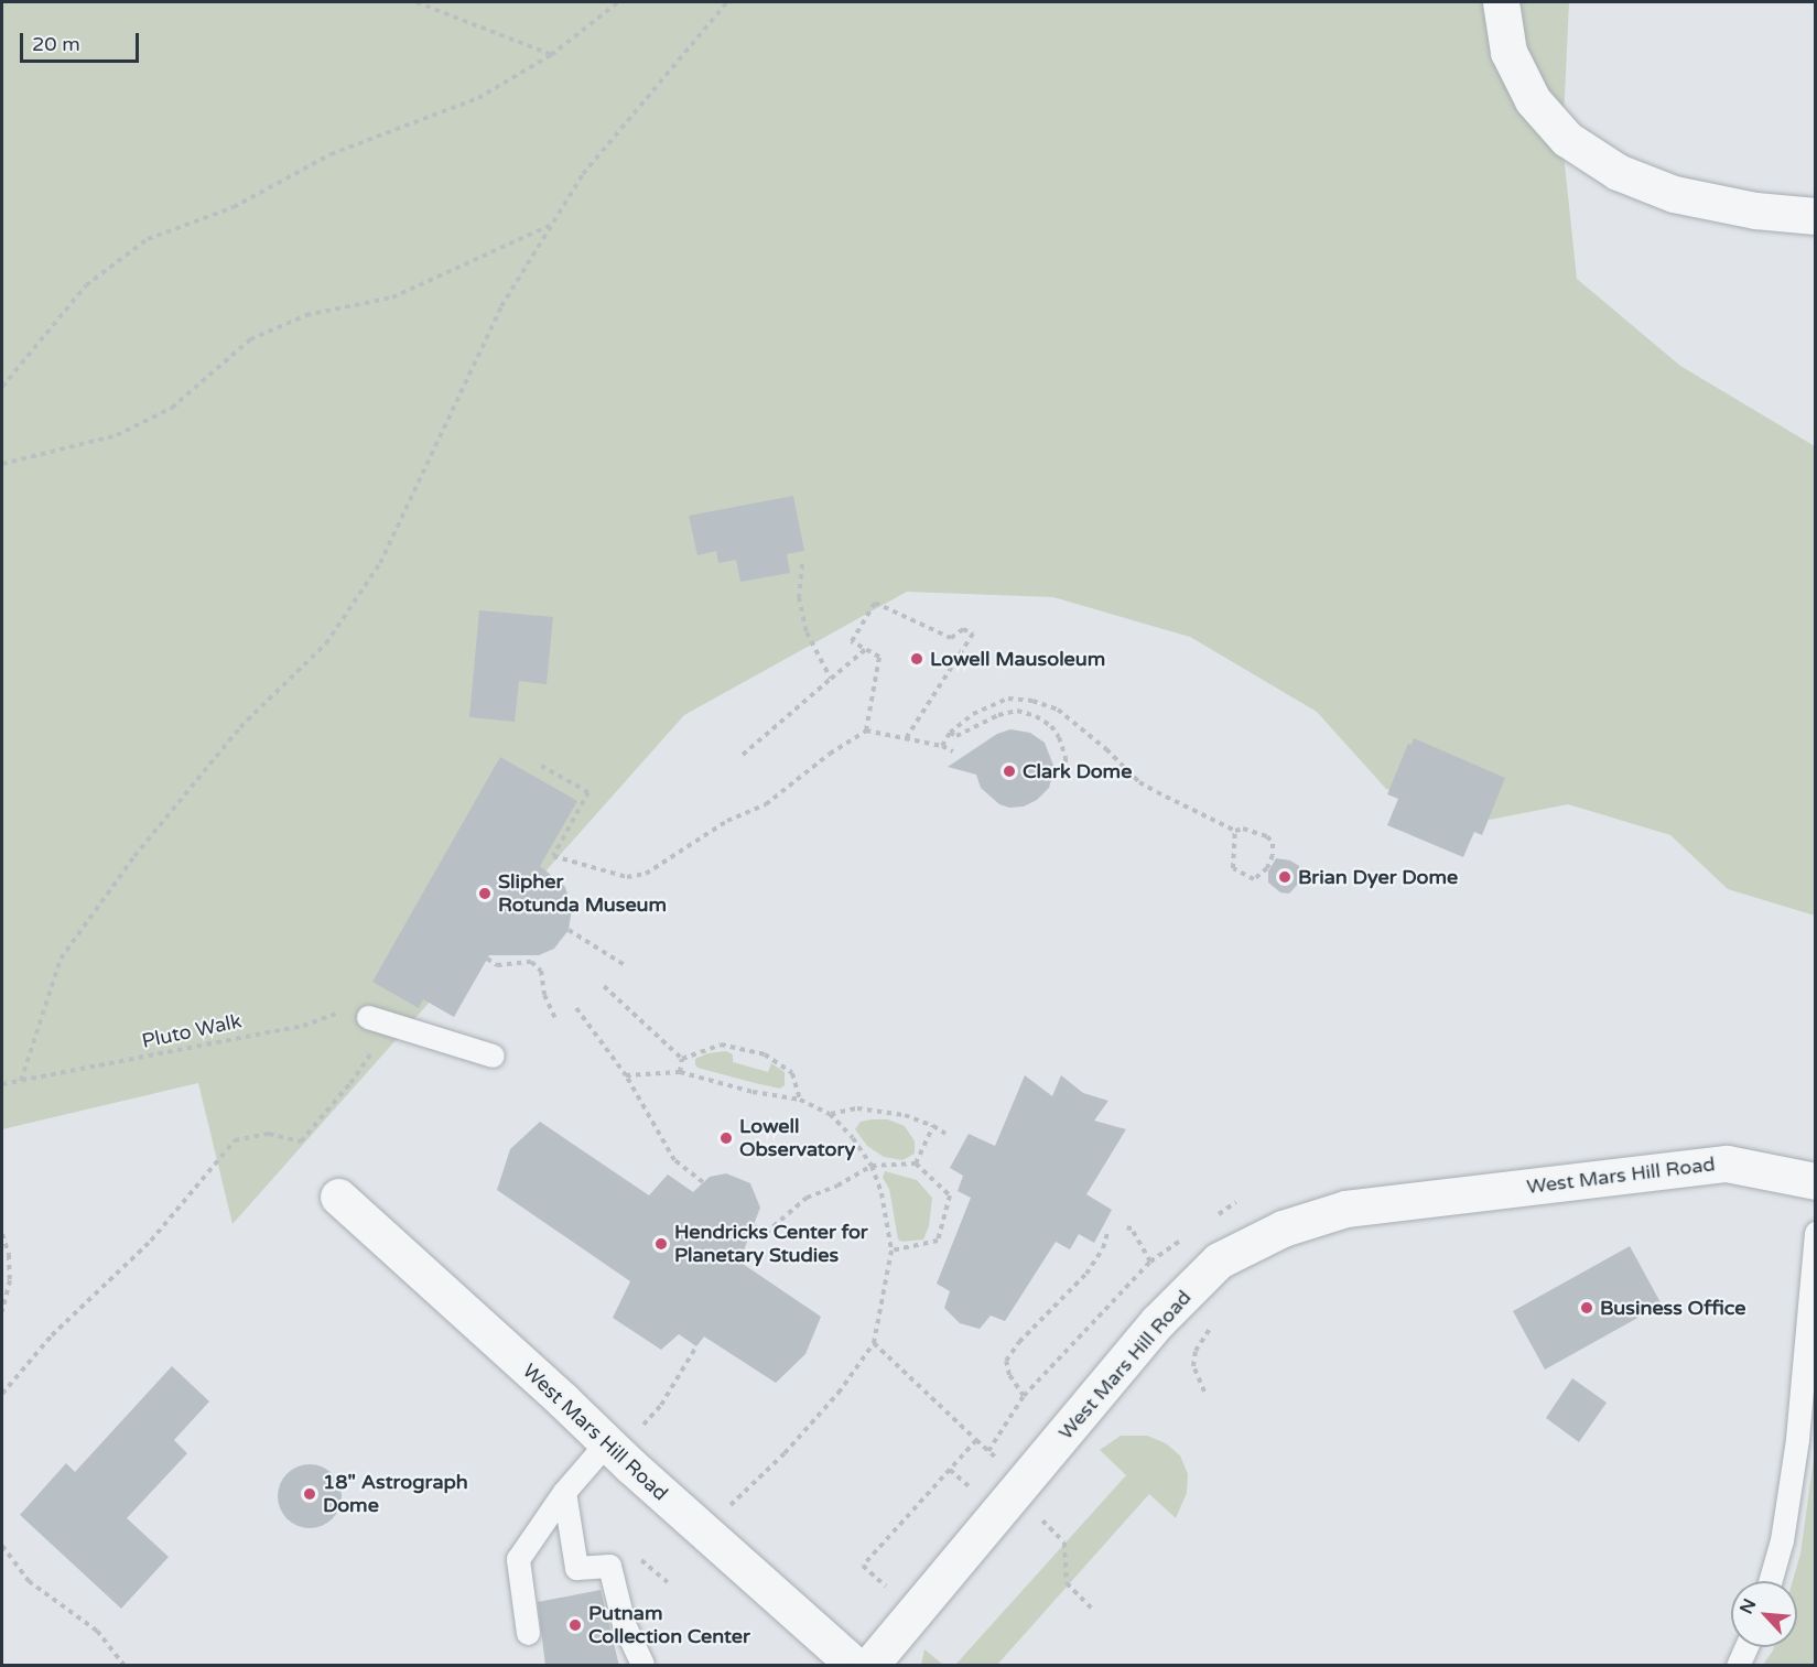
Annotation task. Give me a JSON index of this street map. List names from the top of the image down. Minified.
{"streets":{"street":["West Mars Hill Road"],"path":["Pluto Walk"]},"places":["Lowell Mausoleum","Clark Dome","Brian Dyer Dome","Slipher Rotunda Museum","Lowell Observatory","Hendricks Center for Planetary Studies","Business Office","18″ Astrograph Dome","Putnam Collection Center"],"scale_bar":"20 m","north":"top left"}
